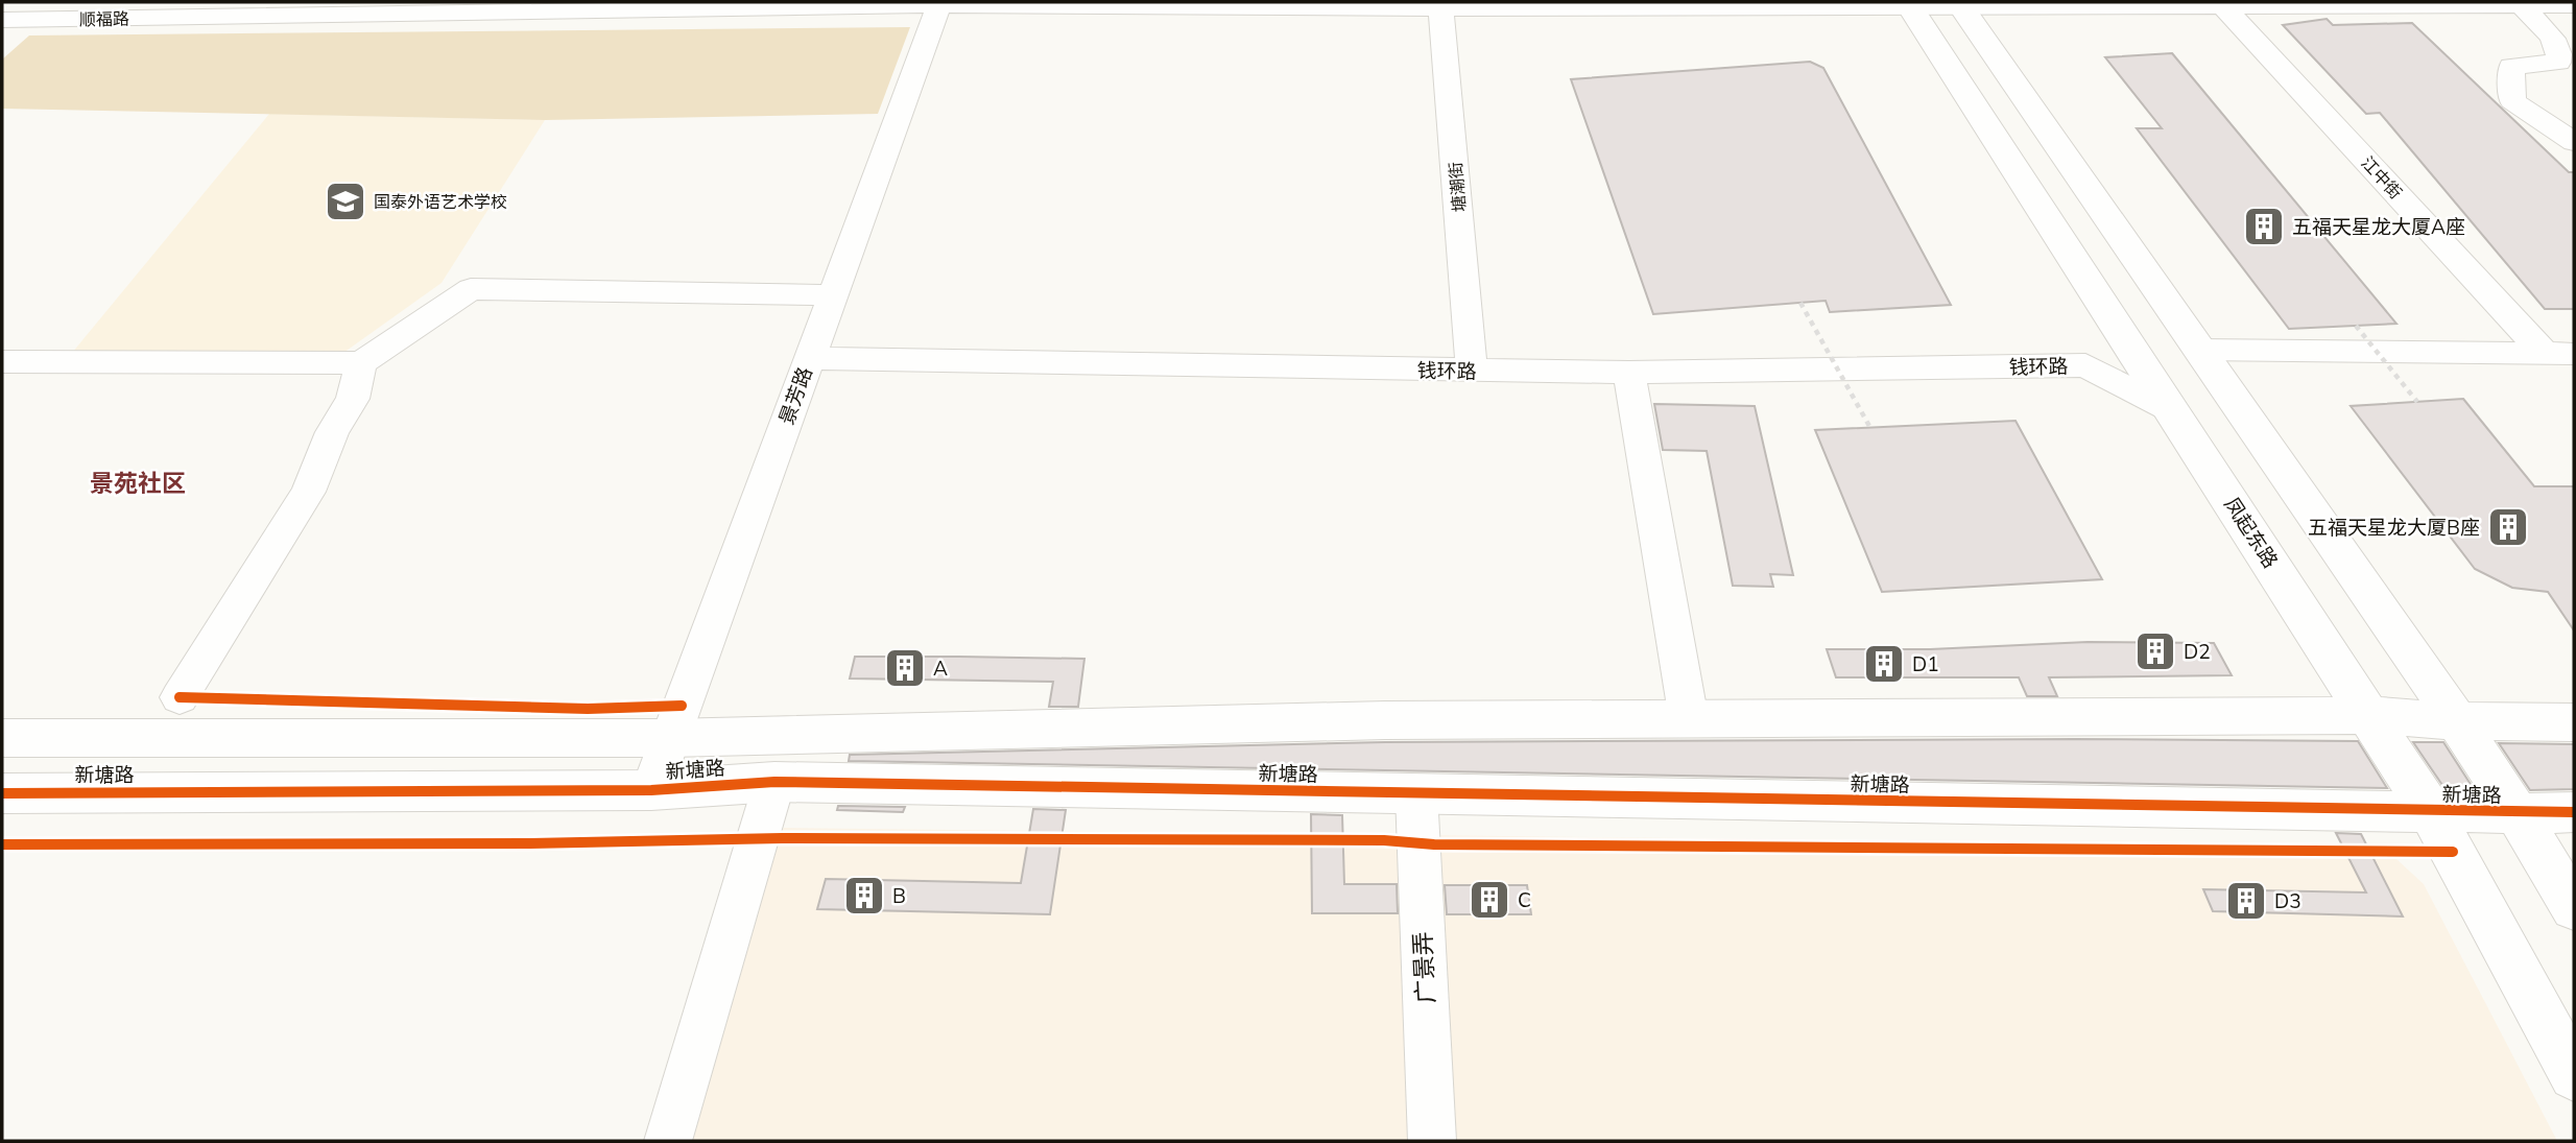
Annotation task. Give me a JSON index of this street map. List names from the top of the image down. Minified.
{"streets":{"main road":["凤起东路","新塘路"],"street":["顺福路","江中街","塘潮街","钱环路","景芳路","广景弄"]},"crossings":[["顺福路","江中街"],["顺福路","塘潮街"],["顺福路","景芳路"],["顺福路","凤起东路"],["塘潮街","钱环路"],["钱环路","景芳路"],["钱环路","凤起东路"],["景芳路","新塘路"],["凤起东路","新塘路"],["新塘路","广景弄"]],"districts":["景苑社区"],"places":{"school or university":["国泰外语艺术学校"],"building":["五福天星龙大厦A座","五福天星龙大厦B座","D2","D1","A","B","C","D3"]}}
